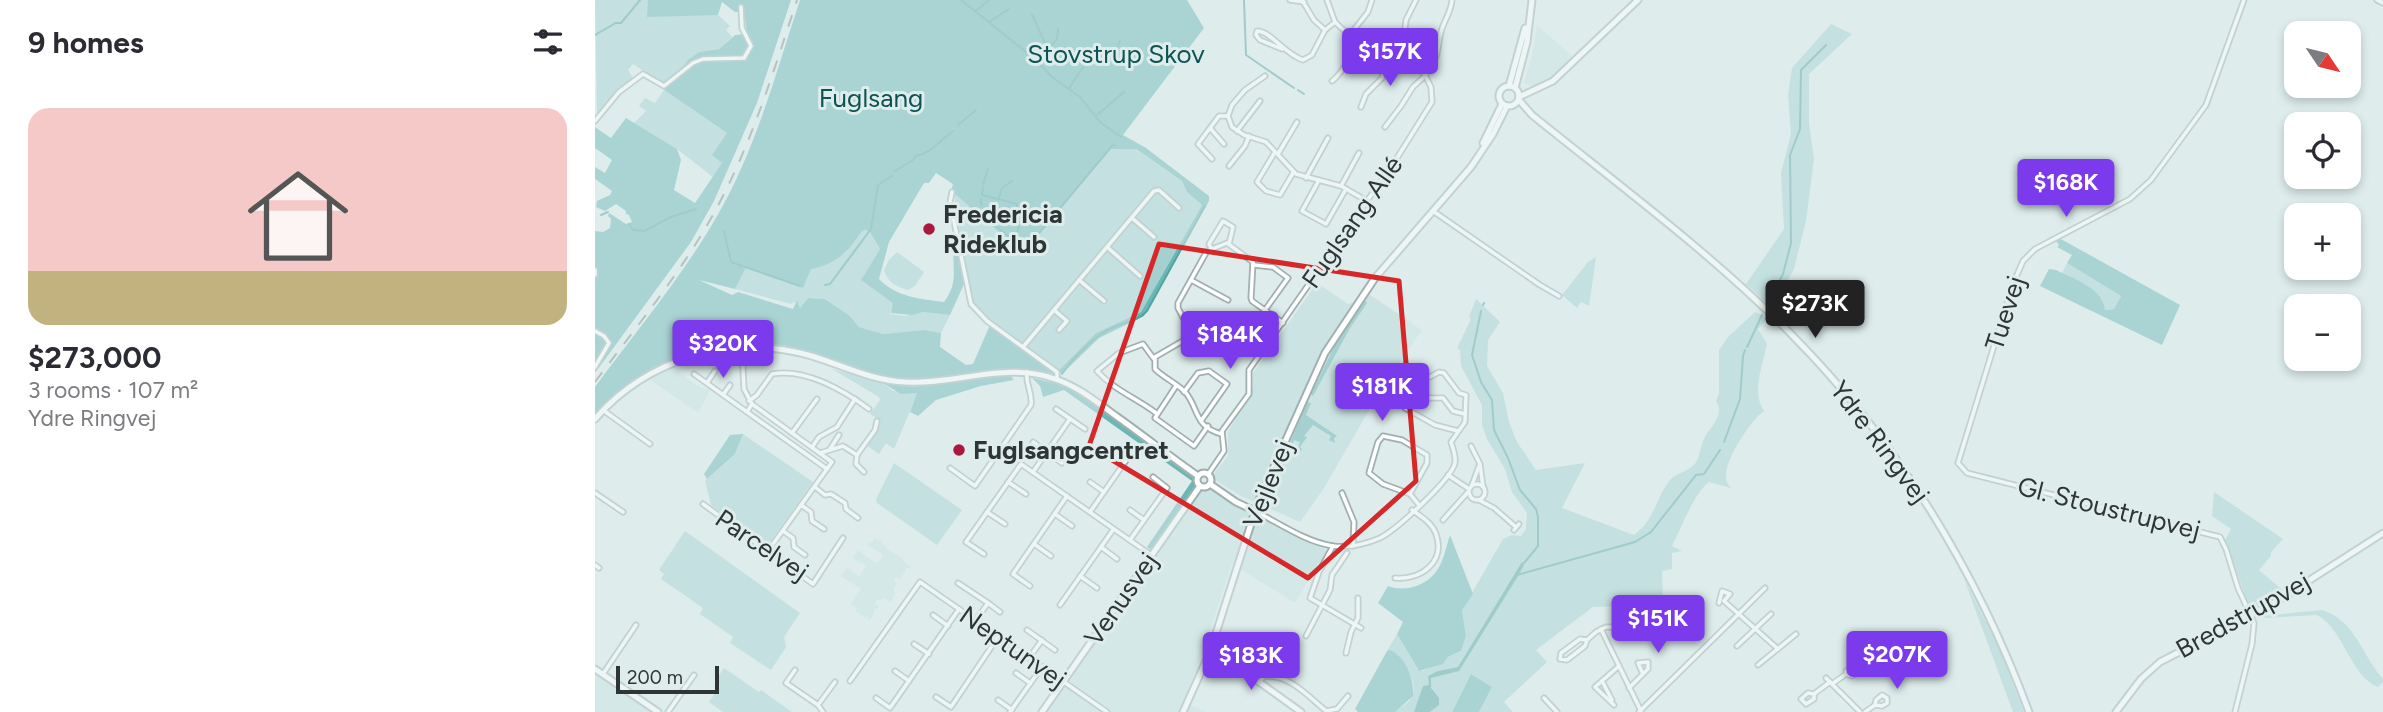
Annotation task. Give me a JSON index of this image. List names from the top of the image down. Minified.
{"streets":{"street":["Fuglsang Allé","Tuevej","Ydre Ringvej","Vejlevej","Gl. Stoustrupvej","Parcelvej","Venusvej","Bredstrupvej","Neptunvej"]},"crossings":[["Fuglsang Allé","Venusvej"],["Tuevej","Gl. Stoustrupvej"],["Ydre Ringvej","Vejlevej"],["Gl. Stoustrupvej","Bredstrupvej"],["Venusvej","Neptunvej"]],"parks":["Stovstrup Skov","Fuglsang"],"places":["Fredericia Rideklub","Fuglsangcentret"],"scale_bar":"200 m","north":"bottom right","page":{"heading":"9 homes","map_buttons":["+","−"],"price":["$157K","$168K","$273K","$184K","$320K","$181K","$151K","$207K","$183K"],"list":[{"name":"$273,000","note":"3 rooms · 107 m² · Ydre Ringvej"}],"scale":"200 m"}}
